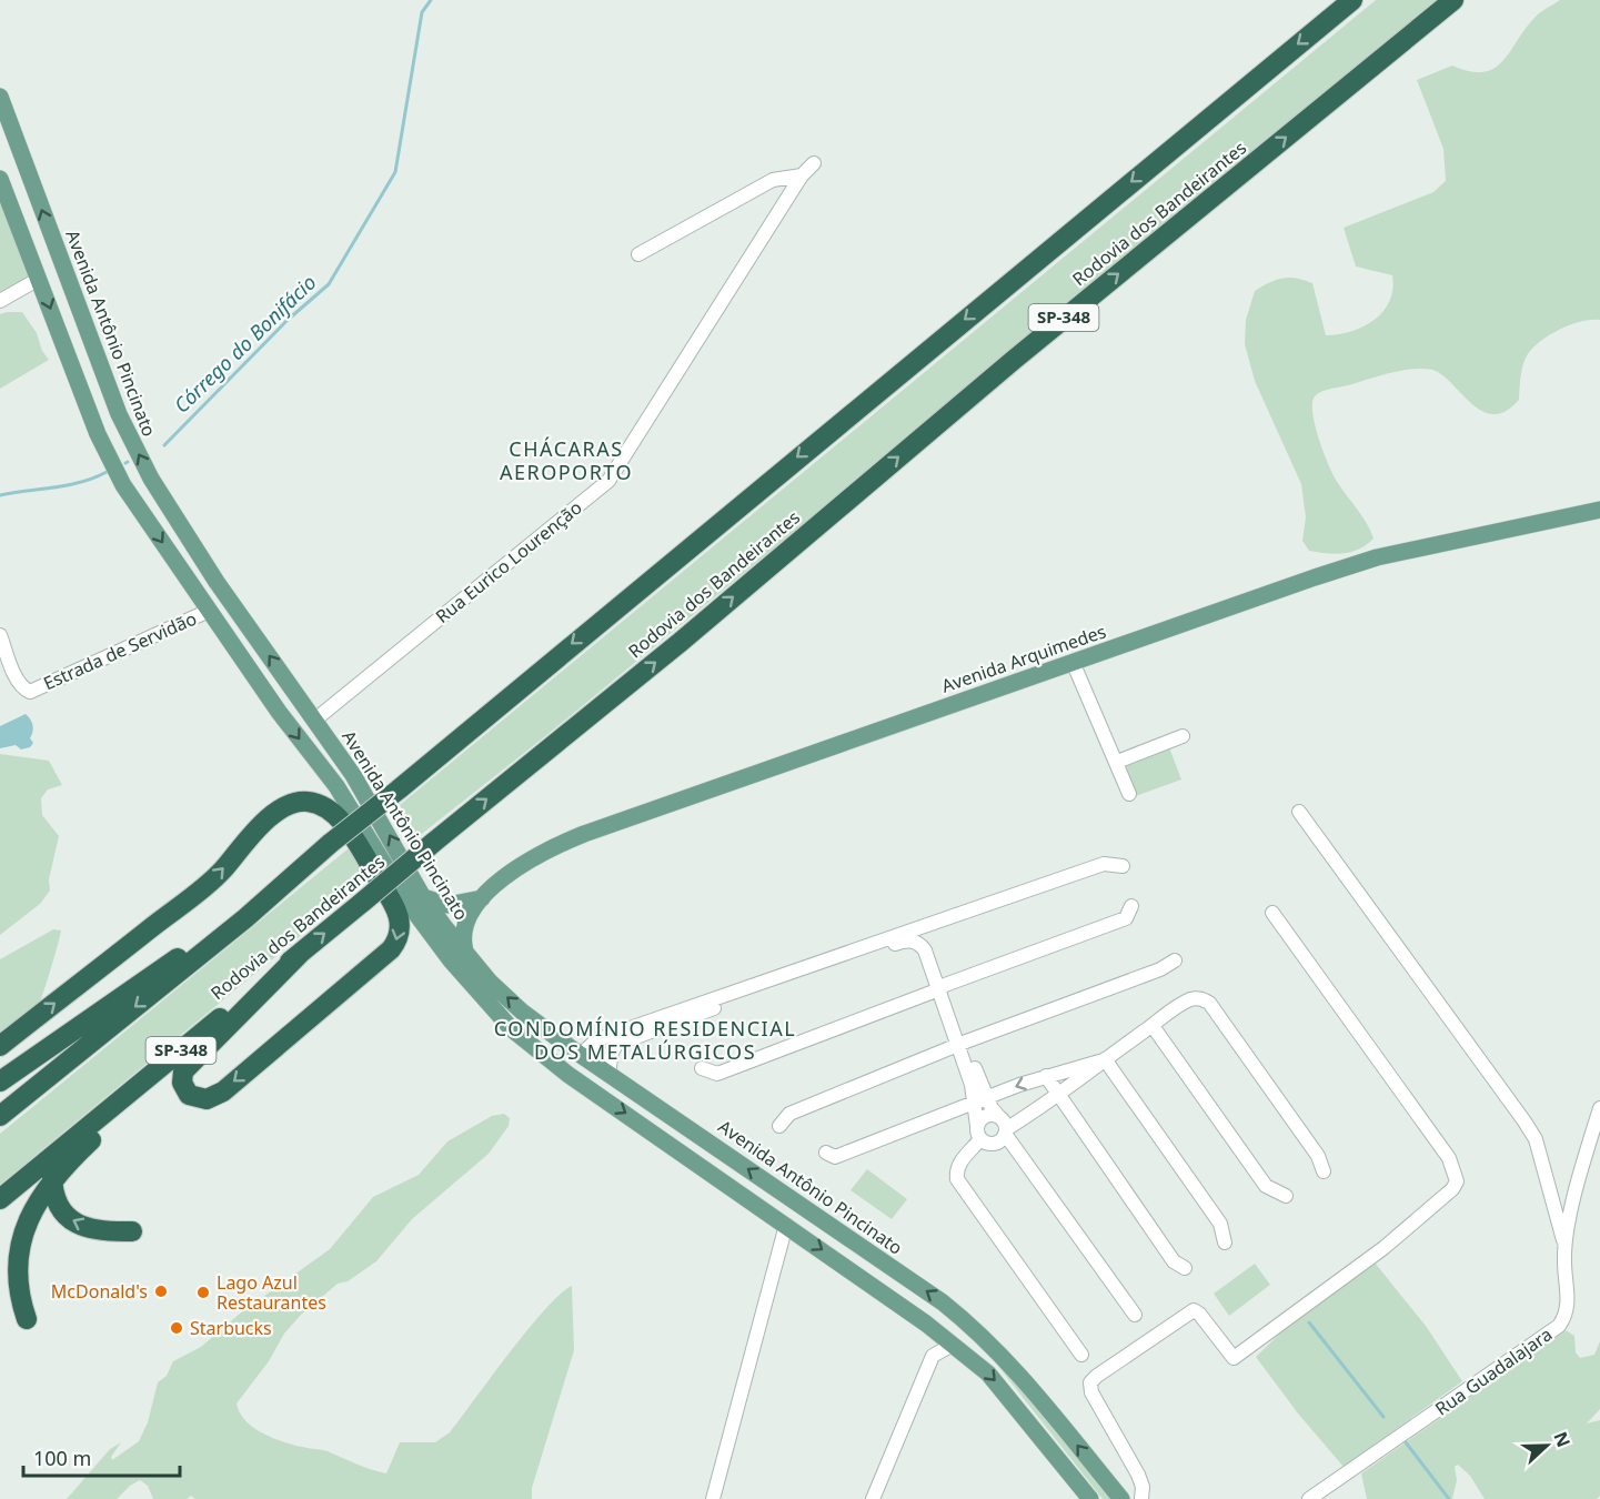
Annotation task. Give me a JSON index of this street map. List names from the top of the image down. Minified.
{"streets":{"highway":["Rodovia dos Bandeirantes","SP-348"],"main road":["Avenida Antônio Pincinato","Avenida Arquimedes"],"street":["Rua Eurico Lourenção","Estrada de Servidão","Rua Guadalajara"]},"crossings":[["Avenida Antônio Pincinato","Rua Eurico Lourenção"],["Avenida Antônio Pincinato","Estrada de Servidão"],["Avenida Antônio Pincinato","Avenida Arquimedes"]],"districts":["CHÁCARAS AEROPORTO","CONDOMÍNIO RESIDENCIAL DOS METALÚRGICOS"],"water":["Córrego do Bonifácio"],"places":["McDonald's","Lago Azul Restaurantes","Starbucks"],"scale_bar":"100 m","north":"right"}
